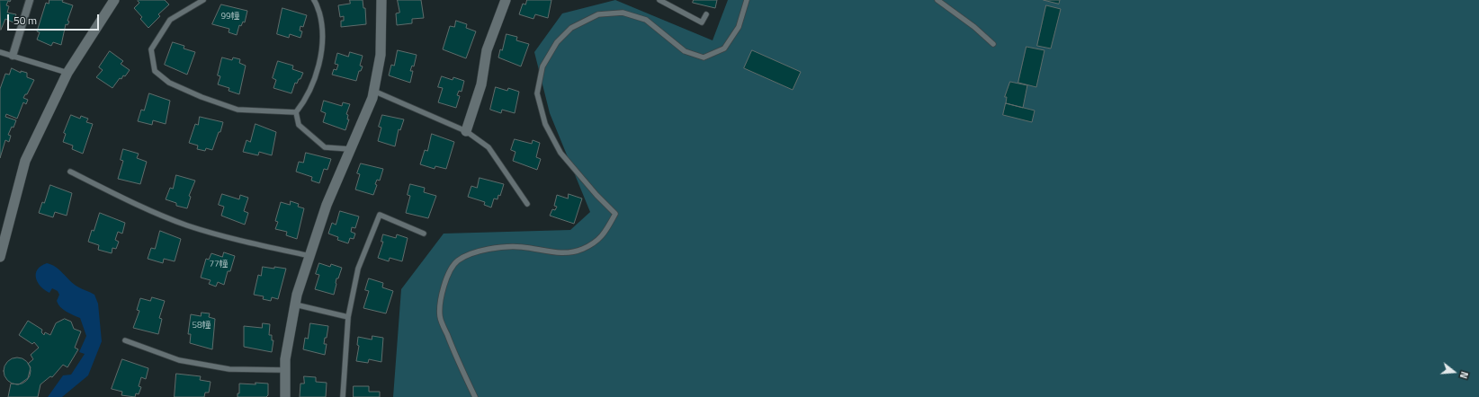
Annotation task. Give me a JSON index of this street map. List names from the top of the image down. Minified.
{"house_numbers":["99幢","77幢","58幢"],"scale_bar":"50 m","north":"right"}
